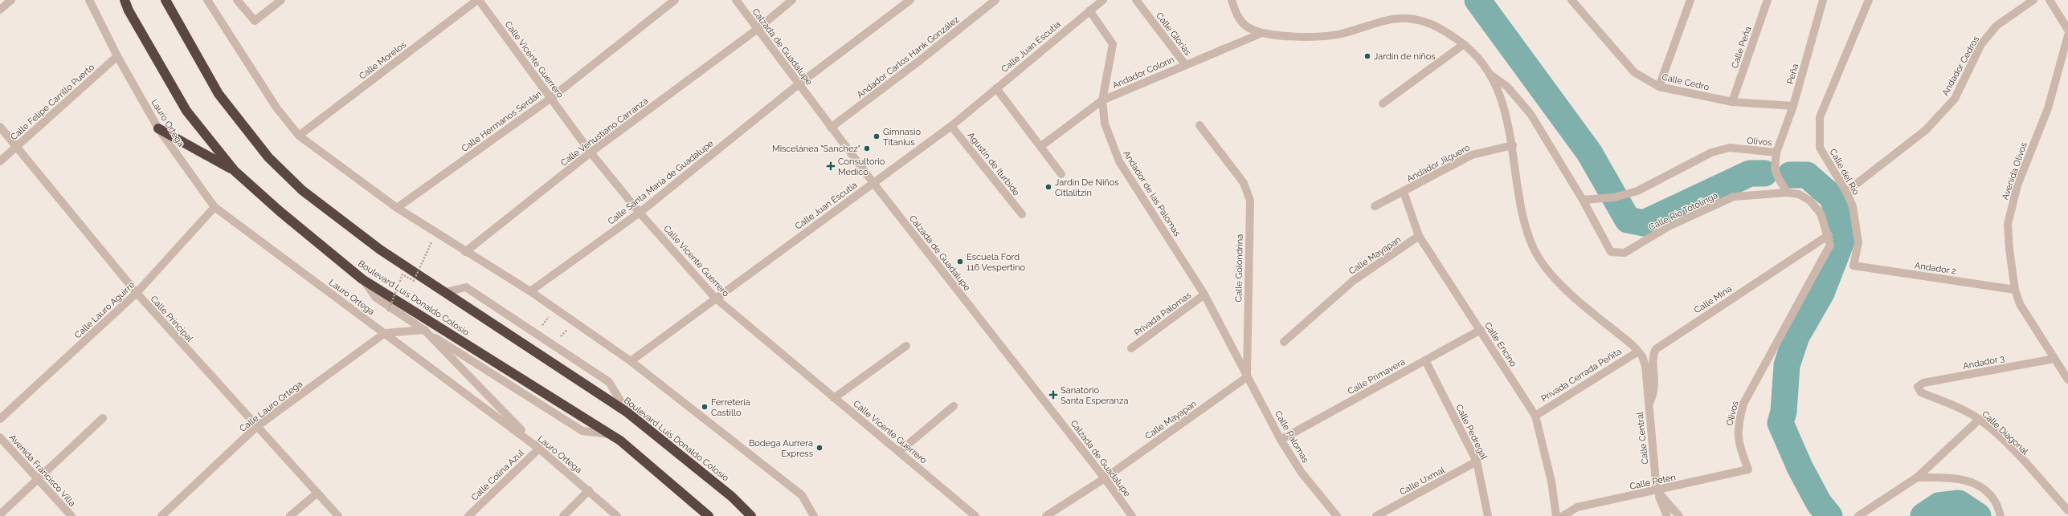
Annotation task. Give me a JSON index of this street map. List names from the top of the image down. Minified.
{"streets":{"highway":["Boulevard Luis Donaldo Colosio"],"street":["Calle Glorias","Calzada de Guadalupe","Calle Juan Escutia","Calle Peña","Andador Carlos Hank González","Calle Vicente Guerrero","Calle Morelos","Andador Cedros","Andador Colorín","Peña","Calle Cedro","Calle Felipe Carrillo Puerto","Calle Hermanos Serdán","Lauro Ortega","Calle Venustiano Carranza","Olivos","Andador Jilguero","Agustín de Iturbide","Avenida Olivos","Calle del Río","Calle Santa María de Guadalupe","Andador de las Palomas","Calle Río Totolinga","Calle Mayapan","Calle Golondrina","Andador 2","Calle Mina","Calle Lauro Aguirre","Privada Palomas","Calle Principal","Calle Encino","Andador 3","Privada Cerrada Peñita","Calle Primavera","Calle Lauro Ortega","Calle Pedregal","Calle Diagonal","Calle Palomas","Calle Central","Avenida Francisco Villa","Calle Colina Azul","Calle Uxmal","Calle Peten"]},"crossings":[["Calle Glorias","Andador Colorín"],["Calzada de Guadalupe","Calle Juan Escutia"],["Calzada de Guadalupe","Andador Carlos Hank González"],["Calzada de Guadalupe","Calle Venustiano Carranza"],["Calzada de Guadalupe","Calle Santa María de Guadalupe"],["Calzada de Guadalupe","Calle Mayapan"],["Calle Juan Escutia","Calle Vicente Guerrero"],["Calle Juan Escutia","Agustín de Iturbide"],["Calle Juan Escutia","Andador de las Palomas"],["Calle Peña","Calle Cedro"],["Calle Vicente Guerrero","Calle Morelos"],["Calle Vicente Guerrero","Calle Hermanos Serdán"],["Calle Vicente Guerrero","Calle Venustiano Carranza"],["Calle Vicente Guerrero","Calle Santa María de Guadalupe"],["Andador Cedros","Calle del Río"],["Andador Colorín","Andador de las Palomas"],["Peña","Calle Cedro"],["Peña","Olivos"],["Calle Felipe Carrillo Puerto","Lauro Ortega"],["Calle Felipe Carrillo Puerto","Calle Principal"],["Lauro Ortega","Calle Lauro Aguirre"],["Lauro Ortega","Calle Lauro Ortega"],["Lauro Ortega","Calle Colina Azul"],["Olivos","Calle Río Totolinga"],["Olivos","Calle Mina"],["Olivos","Calle Peten"],["Andador Jilguero","Calle Encino"],["Avenida Olivos","Andador 2"],["Avenida Olivos","Andador 3"],["Calle del Río","Andador 2"],["Andador de las Palomas","Calle Mayapan"],["Andador de las Palomas","Calle Golondrina"],["Andador de las Palomas","Privada Palomas"],["Andador de las Palomas","Calle Palomas"],["Calle Mayapan","Calle Golondrina"],["Calle Mayapan","Calle Encino"],["Calle Mayapan","Calle Palomas"],["Calle Golondrina","Calle Palomas"],["Calle Mina","Calle Central"],["Calle Lauro Aguirre","Calle Principal"],["Calle Principal","Calle Lauro Ortega"],["Calle Encino","Privada Cerrada Peñita"],["Calle Encino","Calle Primavera"],["Andador 3","Calle Diagonal"],["Privada Cerrada Peñita","Calle Central"],["Calle Primavera","Calle Pedregal"],["Calle Primavera","Calle Palomas"],["Calle Pedregal","Calle Uxmal"],["Calle Central","Calle Peten"]],"places":{"other":["Jardín de niños","Gimnasio Titanius","Miscelánea \"Sanchez\"","Jardin De Niños Citlalitzin","Escuela Ford 116 Vespertino","Ferreteria Castillo","Bodega Aurrera Express"],"health":["Consultorio Medico","Sanatorio Santa Esperanza"]}}
